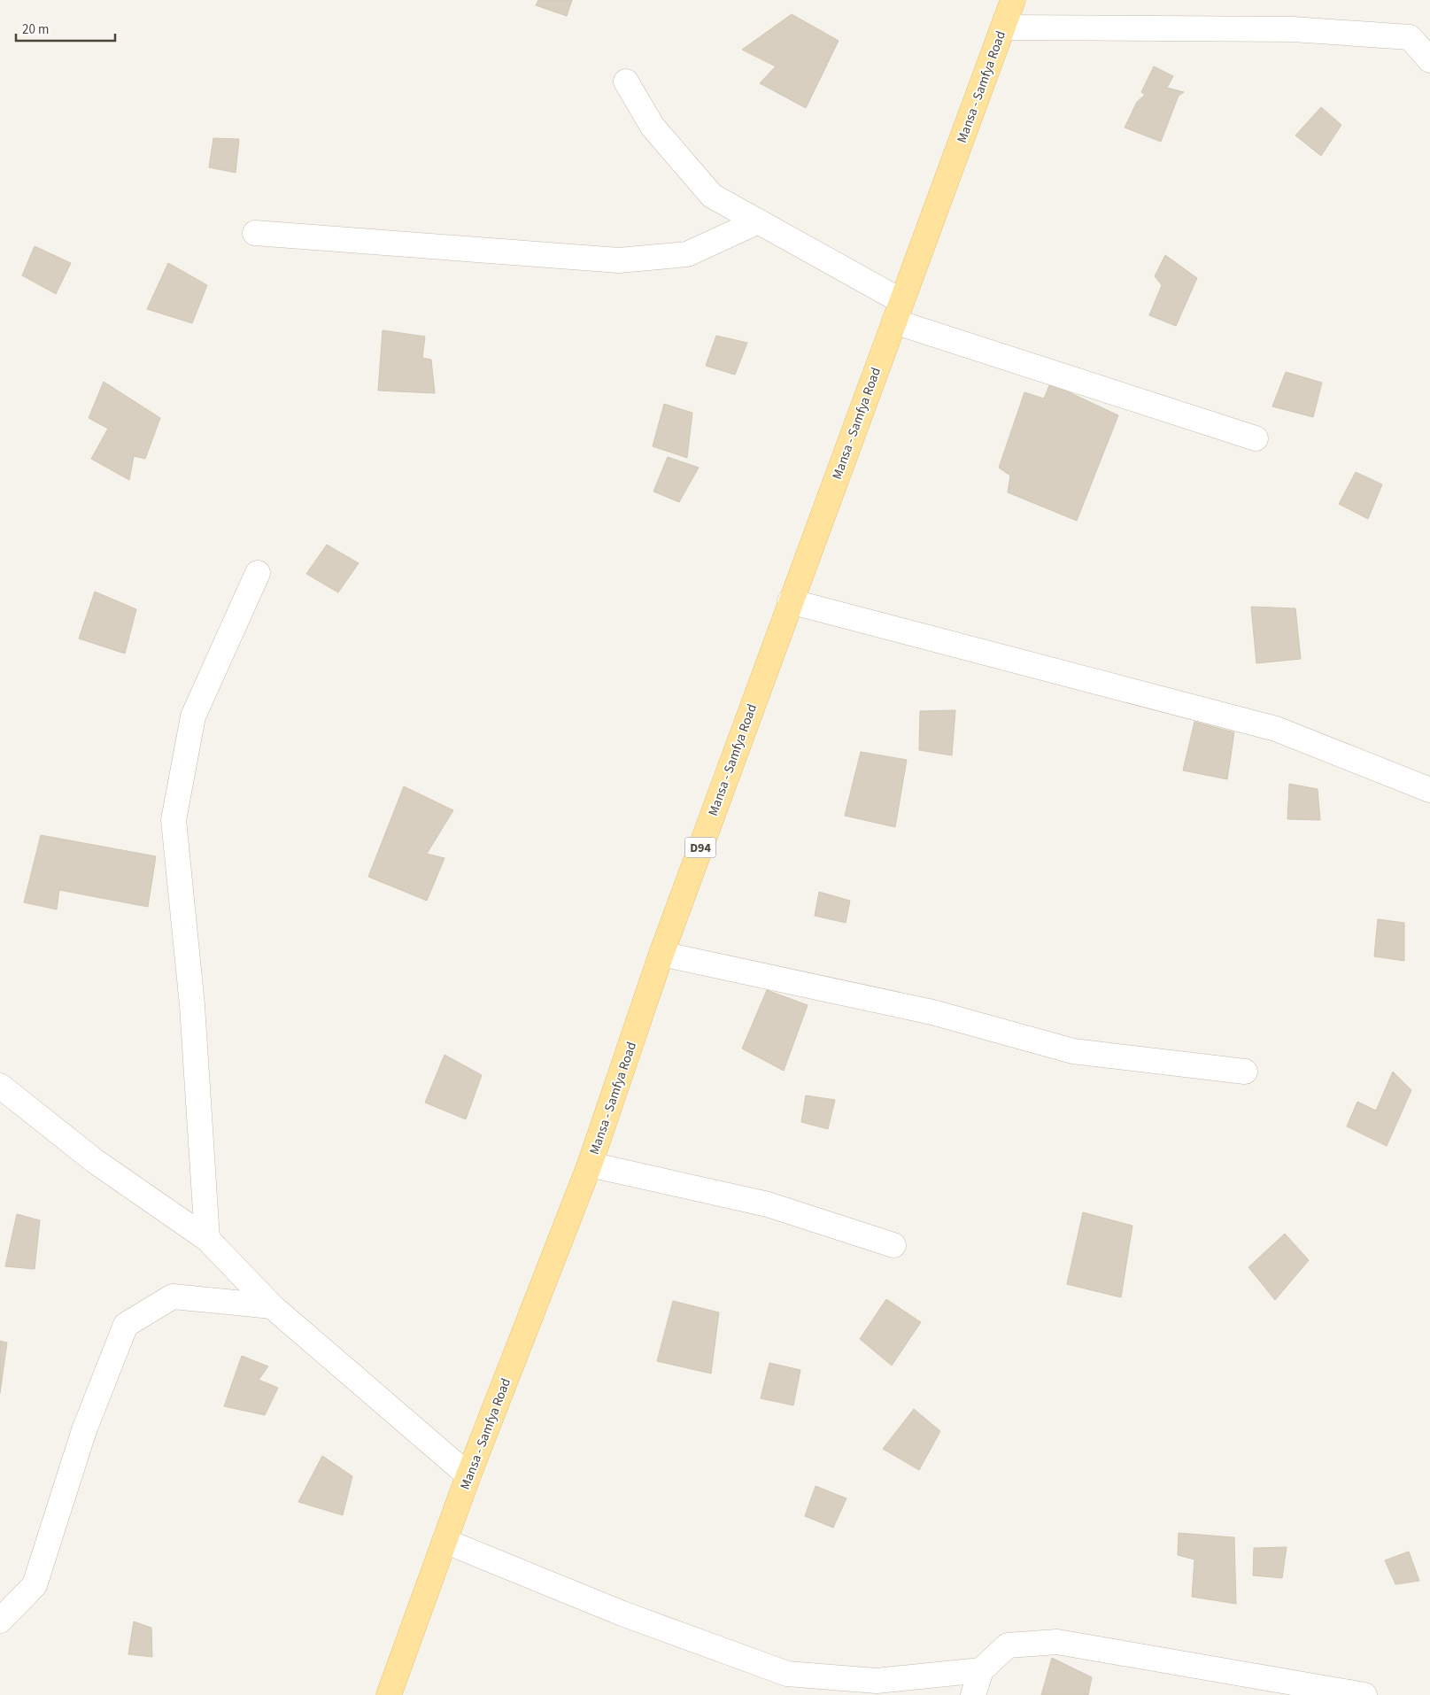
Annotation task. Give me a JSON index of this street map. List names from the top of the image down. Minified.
{"streets":{"main road":["Mansa - Samfya Road","D94"]},"scale_bar":"20 m"}
